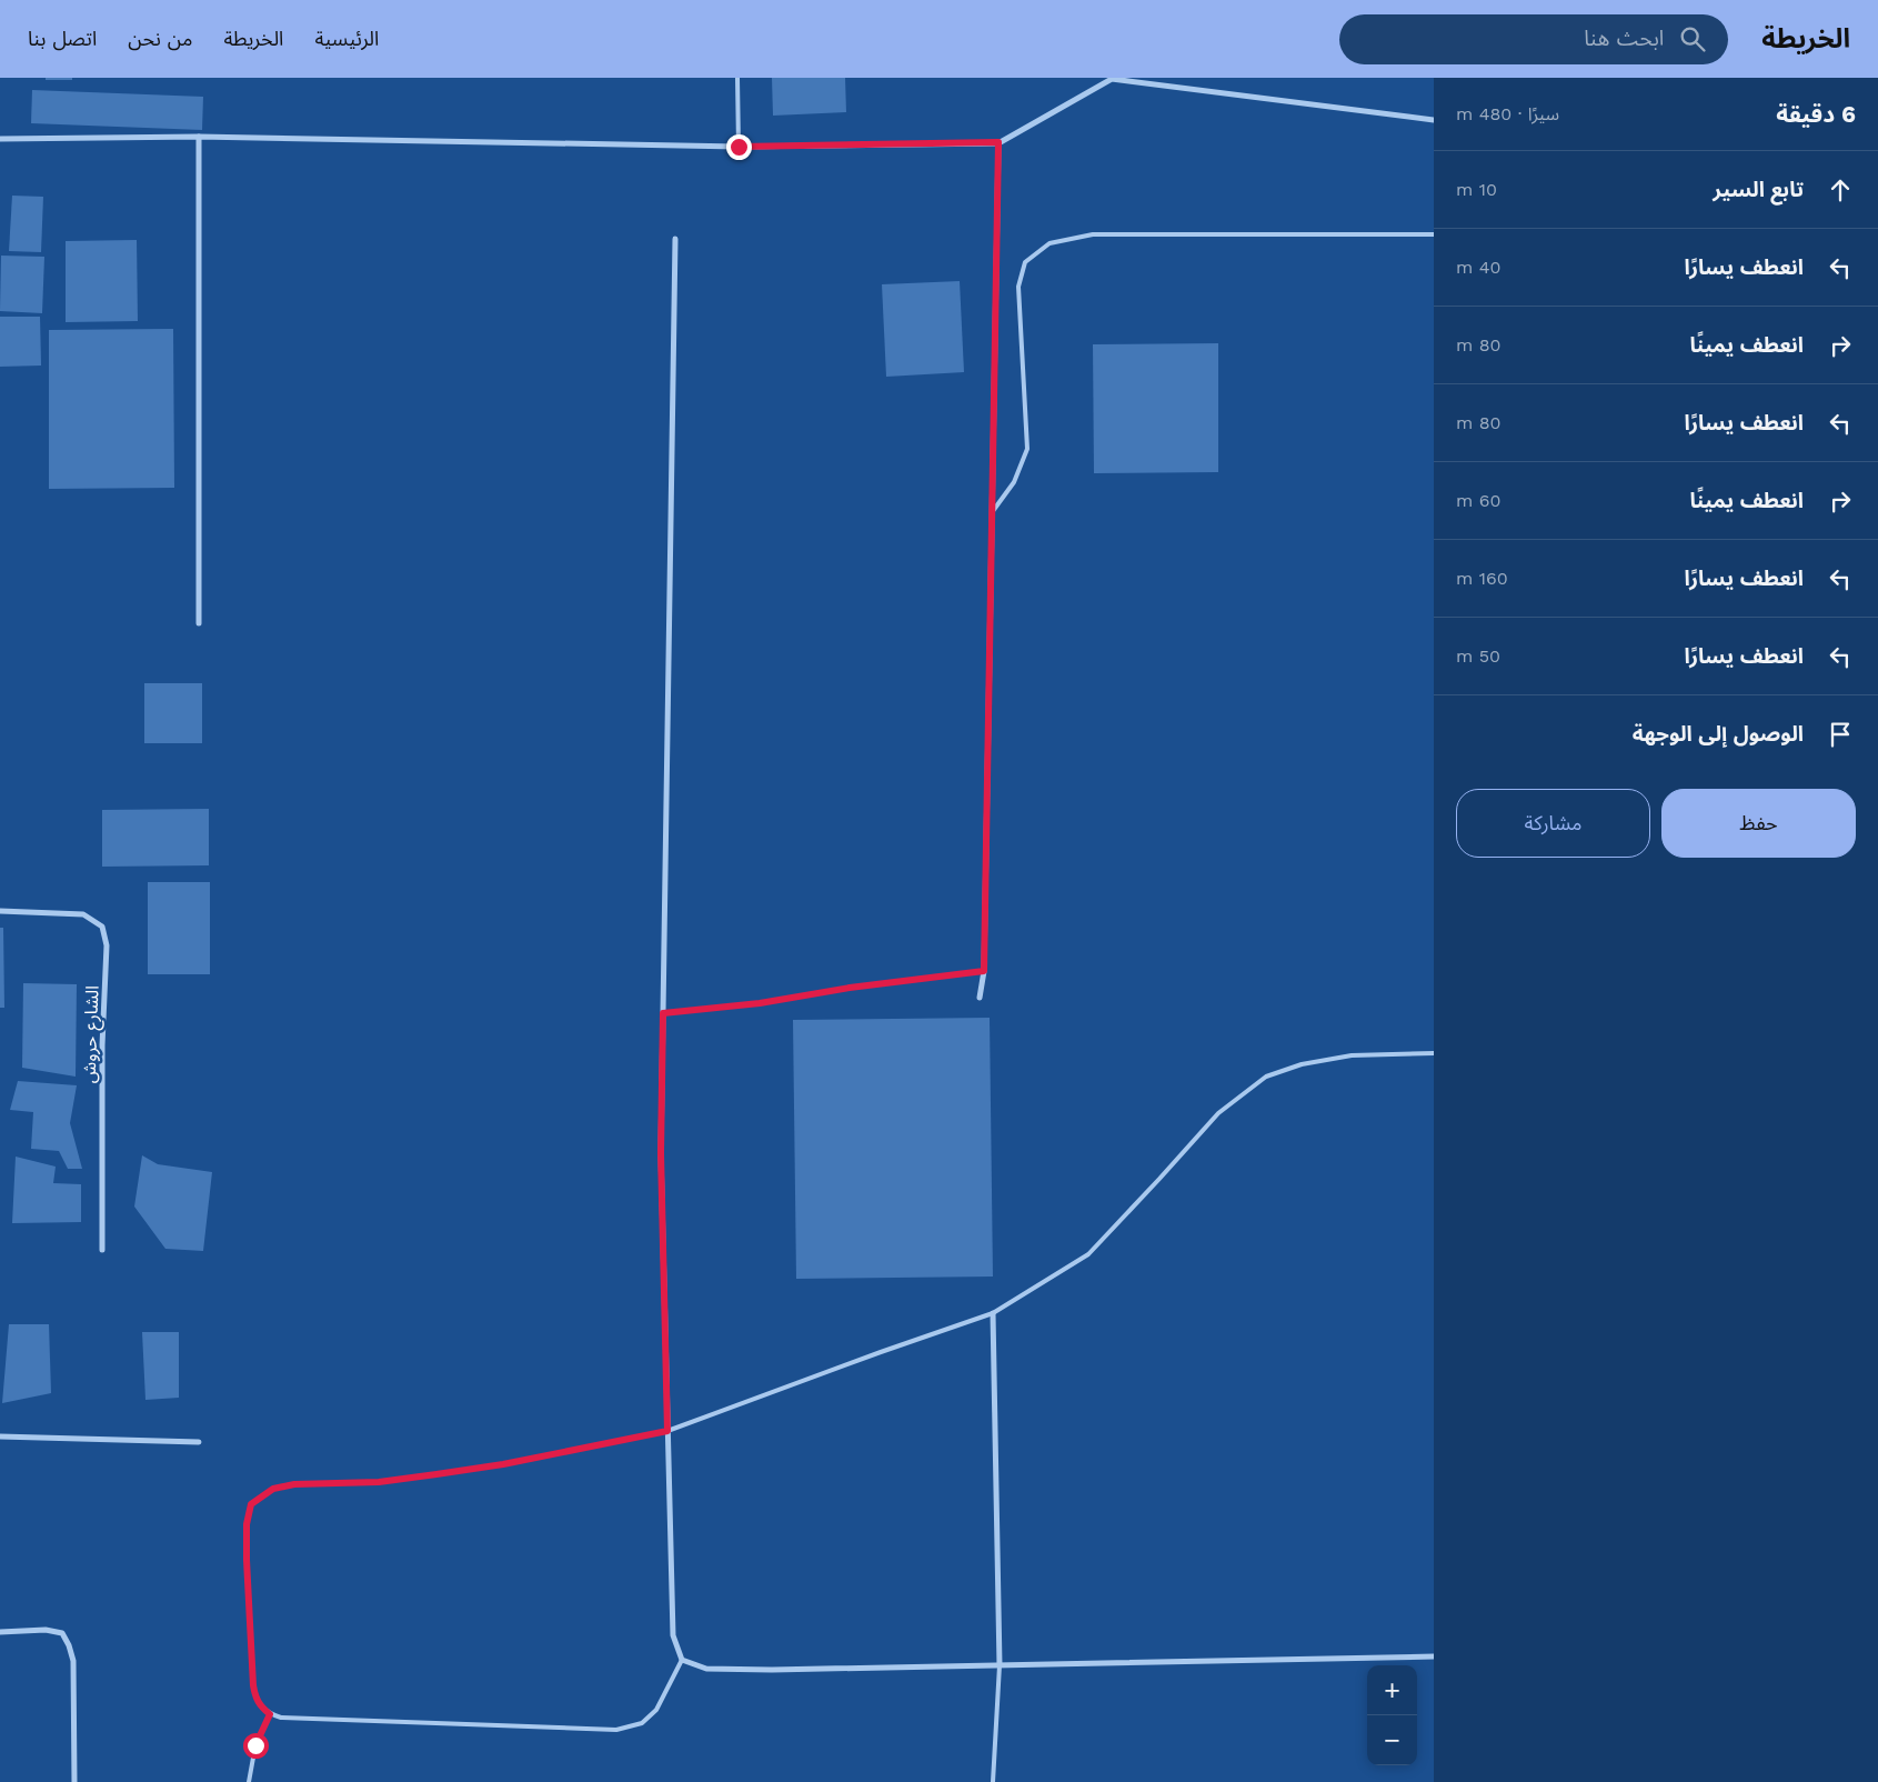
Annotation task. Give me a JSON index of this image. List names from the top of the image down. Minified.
{"streets":{"street":["الشارع حروش"]},"page":{"header":"الخريطة","search":"ابحث هنا","nav":["الرئيسية","الخريطة","من نحن","اتصل بنا"],"heading":["6 دقيقة","سيرًا · 480 m"],"list":[["تابع السير","10 m"],["انعطف يسارًا","40 m"],["انعطف يمينًا","80 m"],["انعطف يسارًا","80 m"],["انعطف يمينًا","60 m"],["انعطف يسارًا","160 m"],["انعطف يسارًا","50 m"],"الوصول إلى الوجهة"],"buttons":["حفظ","مشاركة"],"map_buttons":["+","−"]}}
